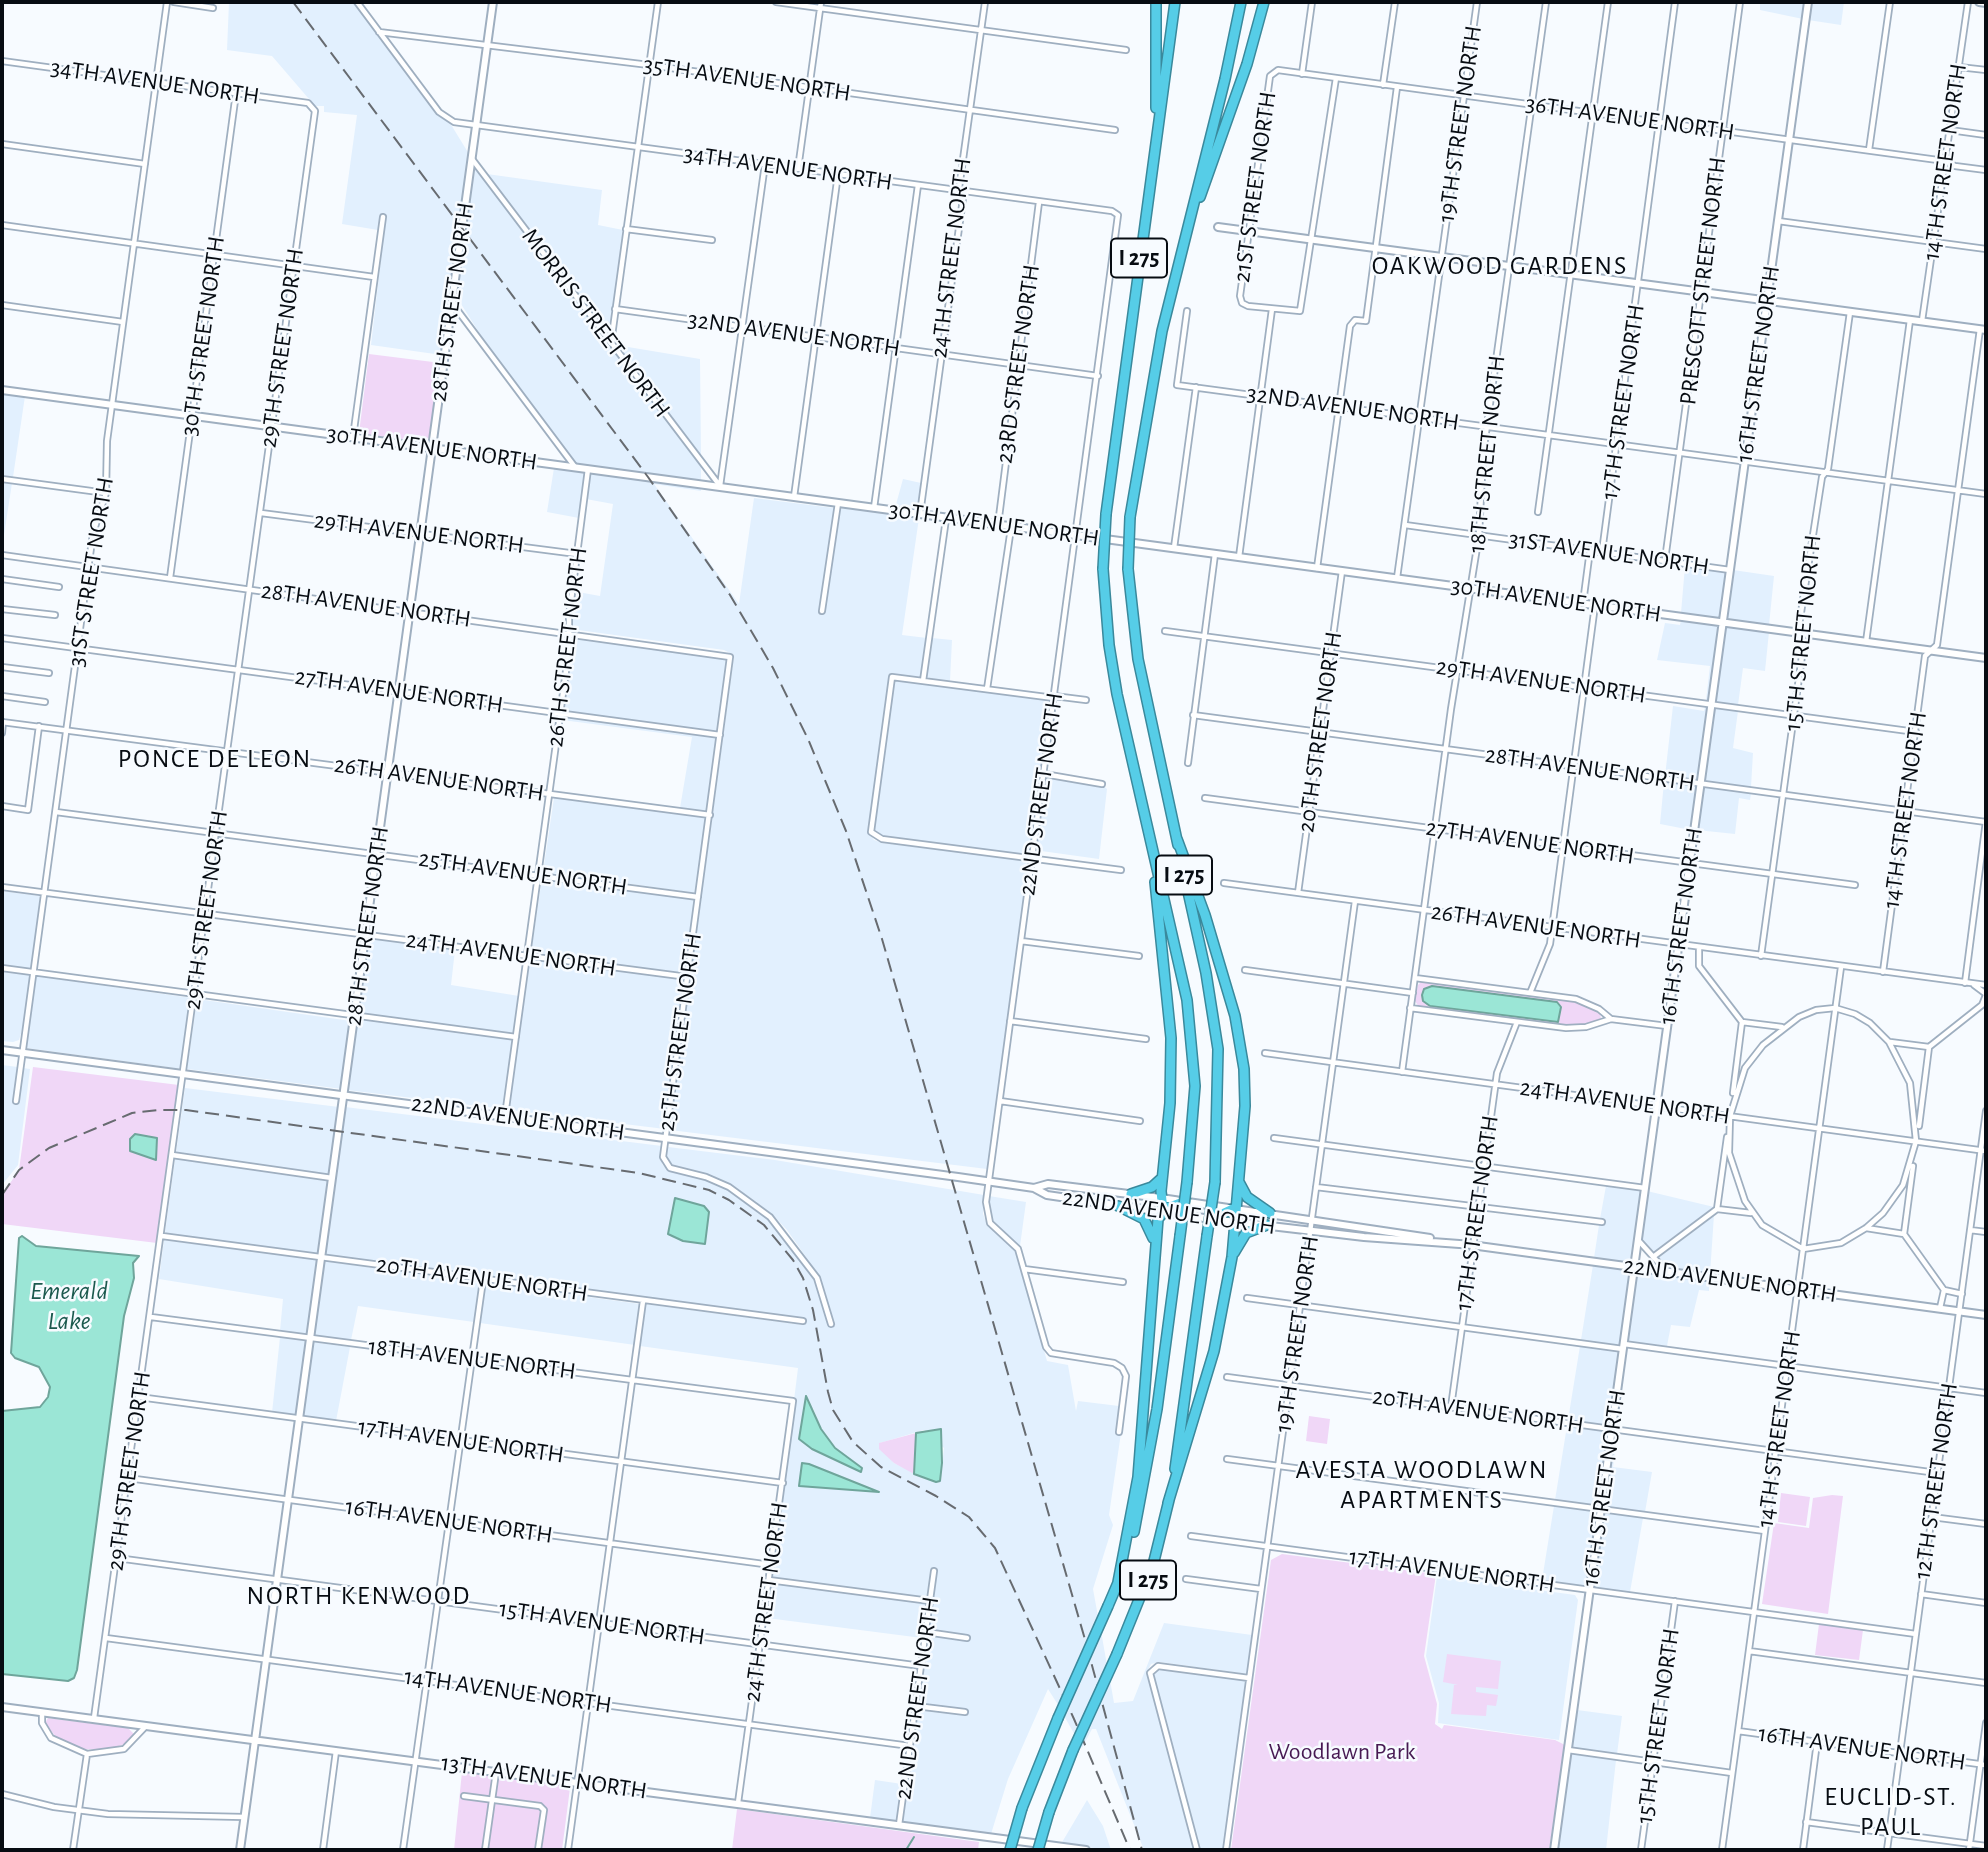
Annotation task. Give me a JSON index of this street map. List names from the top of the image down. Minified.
{"streets":{"highway":["I 275"],"street":["35TH AVENUE NORTH","34TH AVENUE NORTH","36TH AVENUE NORTH","19TH STREET NORTH","14TH STREET NORTH","21ST STREET NORTH","24TH STREET NORTH","PRESCOTT STREET NORTH","28TH STREET NORTH","MORRIS STREET NORTH","32ND AVENUE NORTH","30TH STREET NORTH","29TH STREET NORTH","23RD STREET NORTH","16TH STREET NORTH","17TH STREET NORTH","30TH AVENUE NORTH","18TH STREET NORTH","29TH AVENUE NORTH","31ST AVENUE NORTH","31ST STREET NORTH","28TH AVENUE NORTH","15TH STREET NORTH","26TH STREET NORTH","27TH AVENUE NORTH","20TH STREET NORTH","26TH AVENUE NORTH","22ND STREET NORTH","25TH AVENUE NORTH","24TH AVENUE NORTH","25TH STREET NORTH","22ND AVENUE NORTH","20TH AVENUE NORTH","18TH AVENUE NORTH","17TH AVENUE NORTH","12TH STREET NORTH","16TH AVENUE NORTH","15TH AVENUE NORTH","14TH AVENUE NORTH","13TH AVENUE NORTH"]},"crossings":[["35TH AVENUE NORTH","34TH AVENUE NORTH"],["35TH AVENUE NORTH","24TH STREET NORTH"],["35TH AVENUE NORTH","28TH STREET NORTH"],["34TH AVENUE NORTH","24TH STREET NORTH"],["34TH AVENUE NORTH","28TH STREET NORTH"],["34TH AVENUE NORTH","30TH STREET NORTH"],["34TH AVENUE NORTH","29TH STREET NORTH"],["34TH AVENUE NORTH","23RD STREET NORTH"],["34TH AVENUE NORTH","31ST STREET NORTH"],["34TH AVENUE NORTH","22ND STREET NORTH"],["36TH AVENUE NORTH","19TH STREET NORTH"],["36TH AVENUE NORTH","14TH STREET NORTH"],["36TH AVENUE NORTH","21ST STREET NORTH"],["36TH AVENUE NORTH","PRESCOTT STREET NORTH"],["36TH AVENUE NORTH","16TH STREET NORTH"],["36TH AVENUE NORTH","17TH STREET NORTH"],["36TH AVENUE NORTH","18TH STREET NORTH"],["19TH STREET NORTH","32ND AVENUE NORTH"],["19TH STREET NORTH","30TH AVENUE NORTH"],["19TH STREET NORTH","31ST AVENUE NORTH"],["19TH STREET NORTH","26TH AVENUE NORTH"],["19TH STREET NORTH","24TH AVENUE NORTH"],["19TH STREET NORTH","22ND AVENUE NORTH"],["19TH STREET NORTH","20TH AVENUE NORTH"],["19TH STREET NORTH","17TH AVENUE NORTH"],["14TH STREET NORTH","30TH AVENUE NORTH"],["14TH STREET NORTH","29TH AVENUE NORTH"],["14TH STREET NORTH","28TH AVENUE NORTH"],["14TH STREET NORTH","26TH AVENUE NORTH"],["14TH STREET NORTH","24TH AVENUE NORTH"],["14TH STREET NORTH","22ND AVENUE NORTH"],["14TH STREET NORTH","20TH AVENUE NORTH"],["14TH STREET NORTH","17TH AVENUE NORTH"],["14TH STREET NORTH","16TH AVENUE NORTH"],["21ST STREET NORTH","32ND AVENUE NORTH"],["21ST STREET NORTH","30TH AVENUE NORTH"],["24TH STREET NORTH","32ND AVENUE NORTH"],["24TH STREET NORTH","30TH AVENUE NORTH"],["24TH STREET NORTH","18TH AVENUE NORTH"],["24TH STREET NORTH","17TH AVENUE NORTH"],["24TH STREET NORTH","16TH AVENUE NORTH"],["24TH STREET NORTH","15TH AVENUE NORTH"],["24TH STREET NORTH","14TH AVENUE NORTH"],["24TH STREET NORTH","13TH AVENUE NORTH"],["PRESCOTT STREET NORTH","32ND AVENUE NORTH"],["PRESCOTT STREET NORTH","31ST AVENUE NORTH"],["28TH STREET NORTH","MORRIS STREET NORTH"],["28TH STREET NORTH","30TH AVENUE NORTH"],["28TH STREET NORTH","29TH AVENUE NORTH"],["28TH STREET NORTH","28TH AVENUE NORTH"],["28TH STREET NORTH","27TH AVENUE NORTH"],["28TH STREET NORTH","26TH AVENUE NORTH"],["28TH STREET NORTH","25TH AVENUE NORTH"],["28TH STREET NORTH","24TH AVENUE NORTH"],["28TH STREET NORTH","22ND AVENUE NORTH"],["28TH STREET NORTH","20TH AVENUE NORTH"],["28TH STREET NORTH","18TH AVENUE NORTH"],["28TH STREET NORTH","17TH AVENUE NORTH"],["28TH STREET NORTH","16TH AVENUE NORTH"],["28TH STREET NORTH","15TH AVENUE NORTH"],["28TH STREET NORTH","14TH AVENUE NORTH"],["28TH STREET NORTH","13TH AVENUE NORTH"],["MORRIS STREET NORTH","30TH AVENUE NORTH"],["32ND AVENUE NORTH","23RD STREET NORTH"],["32ND AVENUE NORTH","16TH STREET NORTH"],["32ND AVENUE NORTH","17TH STREET NORTH"],["32ND AVENUE NORTH","18TH STREET NORTH"],["32ND AVENUE NORTH","15TH STREET NORTH"],["32ND AVENUE NORTH","22ND STREET NORTH"],["30TH STREET NORTH","30TH AVENUE NORTH"],["30TH STREET NORTH","28TH AVENUE NORTH"],["29TH STREET NORTH","30TH AVENUE NORTH"],["29TH STREET NORTH","29TH AVENUE NORTH"],["29TH STREET NORTH","28TH AVENUE NORTH"],["29TH STREET NORTH","27TH AVENUE NORTH"],["29TH STREET NORTH","26TH AVENUE NORTH"],["29TH STREET NORTH","25TH AVENUE NORTH"],["29TH STREET NORTH","24TH AVENUE NORTH"],["29TH STREET NORTH","22ND AVENUE NORTH"],["29TH STREET NORTH","20TH AVENUE NORTH"],["29TH STREET NORTH","18TH AVENUE NORTH"],["29TH STREET NORTH","17TH AVENUE NORTH"],["29TH STREET NORTH","16TH AVENUE NORTH"],["29TH STREET NORTH","15TH AVENUE NORTH"],["29TH STREET NORTH","14TH AVENUE NORTH"],["29TH STREET NORTH","13TH AVENUE NORTH"],["23RD STREET NORTH","30TH AVENUE NORTH"],["16TH STREET NORTH","30TH AVENUE NORTH"],["16TH STREET NORTH","29TH AVENUE NORTH"],["16TH STREET NORTH","31ST AVENUE NORTH"],["16TH STREET NORTH","28TH AVENUE NORTH"],["16TH STREET NORTH","27TH AVENUE NORTH"],["16TH STREET NORTH","26TH AVENUE NORTH"],["16TH STREET NORTH","24TH AVENUE NORTH"],["16TH STREET NORTH","22ND AVENUE NORTH"],["16TH STREET NORTH","20TH AVENUE NORTH"],["16TH STREET NORTH","17TH AVENUE NORTH"],["17TH STREET NORTH","31ST AVENUE NORTH"],["17TH STREET NORTH","24TH AVENUE NORTH"],["17TH STREET NORTH","22ND AVENUE NORTH"],["17TH STREET NORTH","20TH AVENUE NORTH"],["30TH AVENUE NORTH","18TH STREET NORTH"],["30TH AVENUE NORTH","31ST STREET NORTH"],["30TH AVENUE NORTH","15TH STREET NORTH"],["30TH AVENUE NORTH","26TH STREET NORTH"],["30TH AVENUE NORTH","20TH STREET NORTH"],["30TH AVENUE NORTH","22ND STREET NORTH"],["18TH STREET NORTH","29TH AVENUE NORTH"],["18TH STREET NORTH","31ST AVENUE NORTH"],["18TH STREET NORTH","28TH AVENUE NORTH"],["18TH STREET NORTH","27TH AVENUE NORTH"],["18TH STREET NORTH","26TH AVENUE NORTH"],["18TH STREET NORTH","24TH AVENUE NORTH"],["29TH AVENUE NORTH","15TH STREET NORTH"],["29TH AVENUE NORTH","26TH STREET NORTH"],["29TH AVENUE NORTH","20TH STREET NORTH"],["31ST STREET NORTH","28TH AVENUE NORTH"],["31ST STREET NORTH","27TH AVENUE NORTH"],["31ST STREET NORTH","26TH AVENUE NORTH"],["31ST STREET NORTH","25TH AVENUE NORTH"],["31ST STREET NORTH","24TH AVENUE NORTH"],["31ST STREET NORTH","22ND AVENUE NORTH"],["28TH AVENUE NORTH","15TH STREET NORTH"],["28TH AVENUE NORTH","26TH STREET NORTH"],["28TH AVENUE NORTH","20TH STREET NORTH"],["28TH AVENUE NORTH","25TH STREET NORTH"],["15TH STREET NORTH","27TH AVENUE NORTH"],["15TH STREET NORTH","26TH AVENUE NORTH"],["15TH STREET NORTH","17TH AVENUE NORTH"],["26TH STREET NORTH","27TH AVENUE NORTH"],["26TH STREET NORTH","26TH AVENUE NORTH"],["26TH STREET NORTH","25TH AVENUE NORTH"],["26TH STREET NORTH","24TH AVENUE NORTH"],["26TH STREET NORTH","22ND AVENUE NORTH"],["27TH AVENUE NORTH","20TH STREET NORTH"],["27TH AVENUE NORTH","25TH STREET NORTH"],["20TH STREET NORTH","26TH AVENUE NORTH"],["26TH AVENUE NORTH","25TH STREET NORTH"],["22ND STREET NORTH","22ND AVENUE NORTH"],["22ND STREET NORTH","15TH AVENUE NORTH"],["22ND STREET NORTH","14TH AVENUE NORTH"],["22ND STREET NORTH","13TH AVENUE NORTH"],["25TH AVENUE NORTH","25TH STREET NORTH"],["24TH AVENUE NORTH","25TH STREET NORTH"],["24TH AVENUE NORTH","12TH STREET NORTH"],["25TH STREET NORTH","22ND AVENUE NORTH"],["22ND AVENUE NORTH","12TH STREET NORTH"],["20TH AVENUE NORTH","12TH STREET NORTH"],["17TH AVENUE NORTH","12TH STREET NORTH"],["12TH STREET NORTH","16TH AVENUE NORTH"]],"districts":["OAKWOOD GARDENS","PONCE DE LEON","AVESTA WOODLAWN APARTMENTS","NORTH KENWOOD","EUCLID-ST. PAUL"],"water":["Emerald Lake"],"parks":["Woodlawn Park"]}
